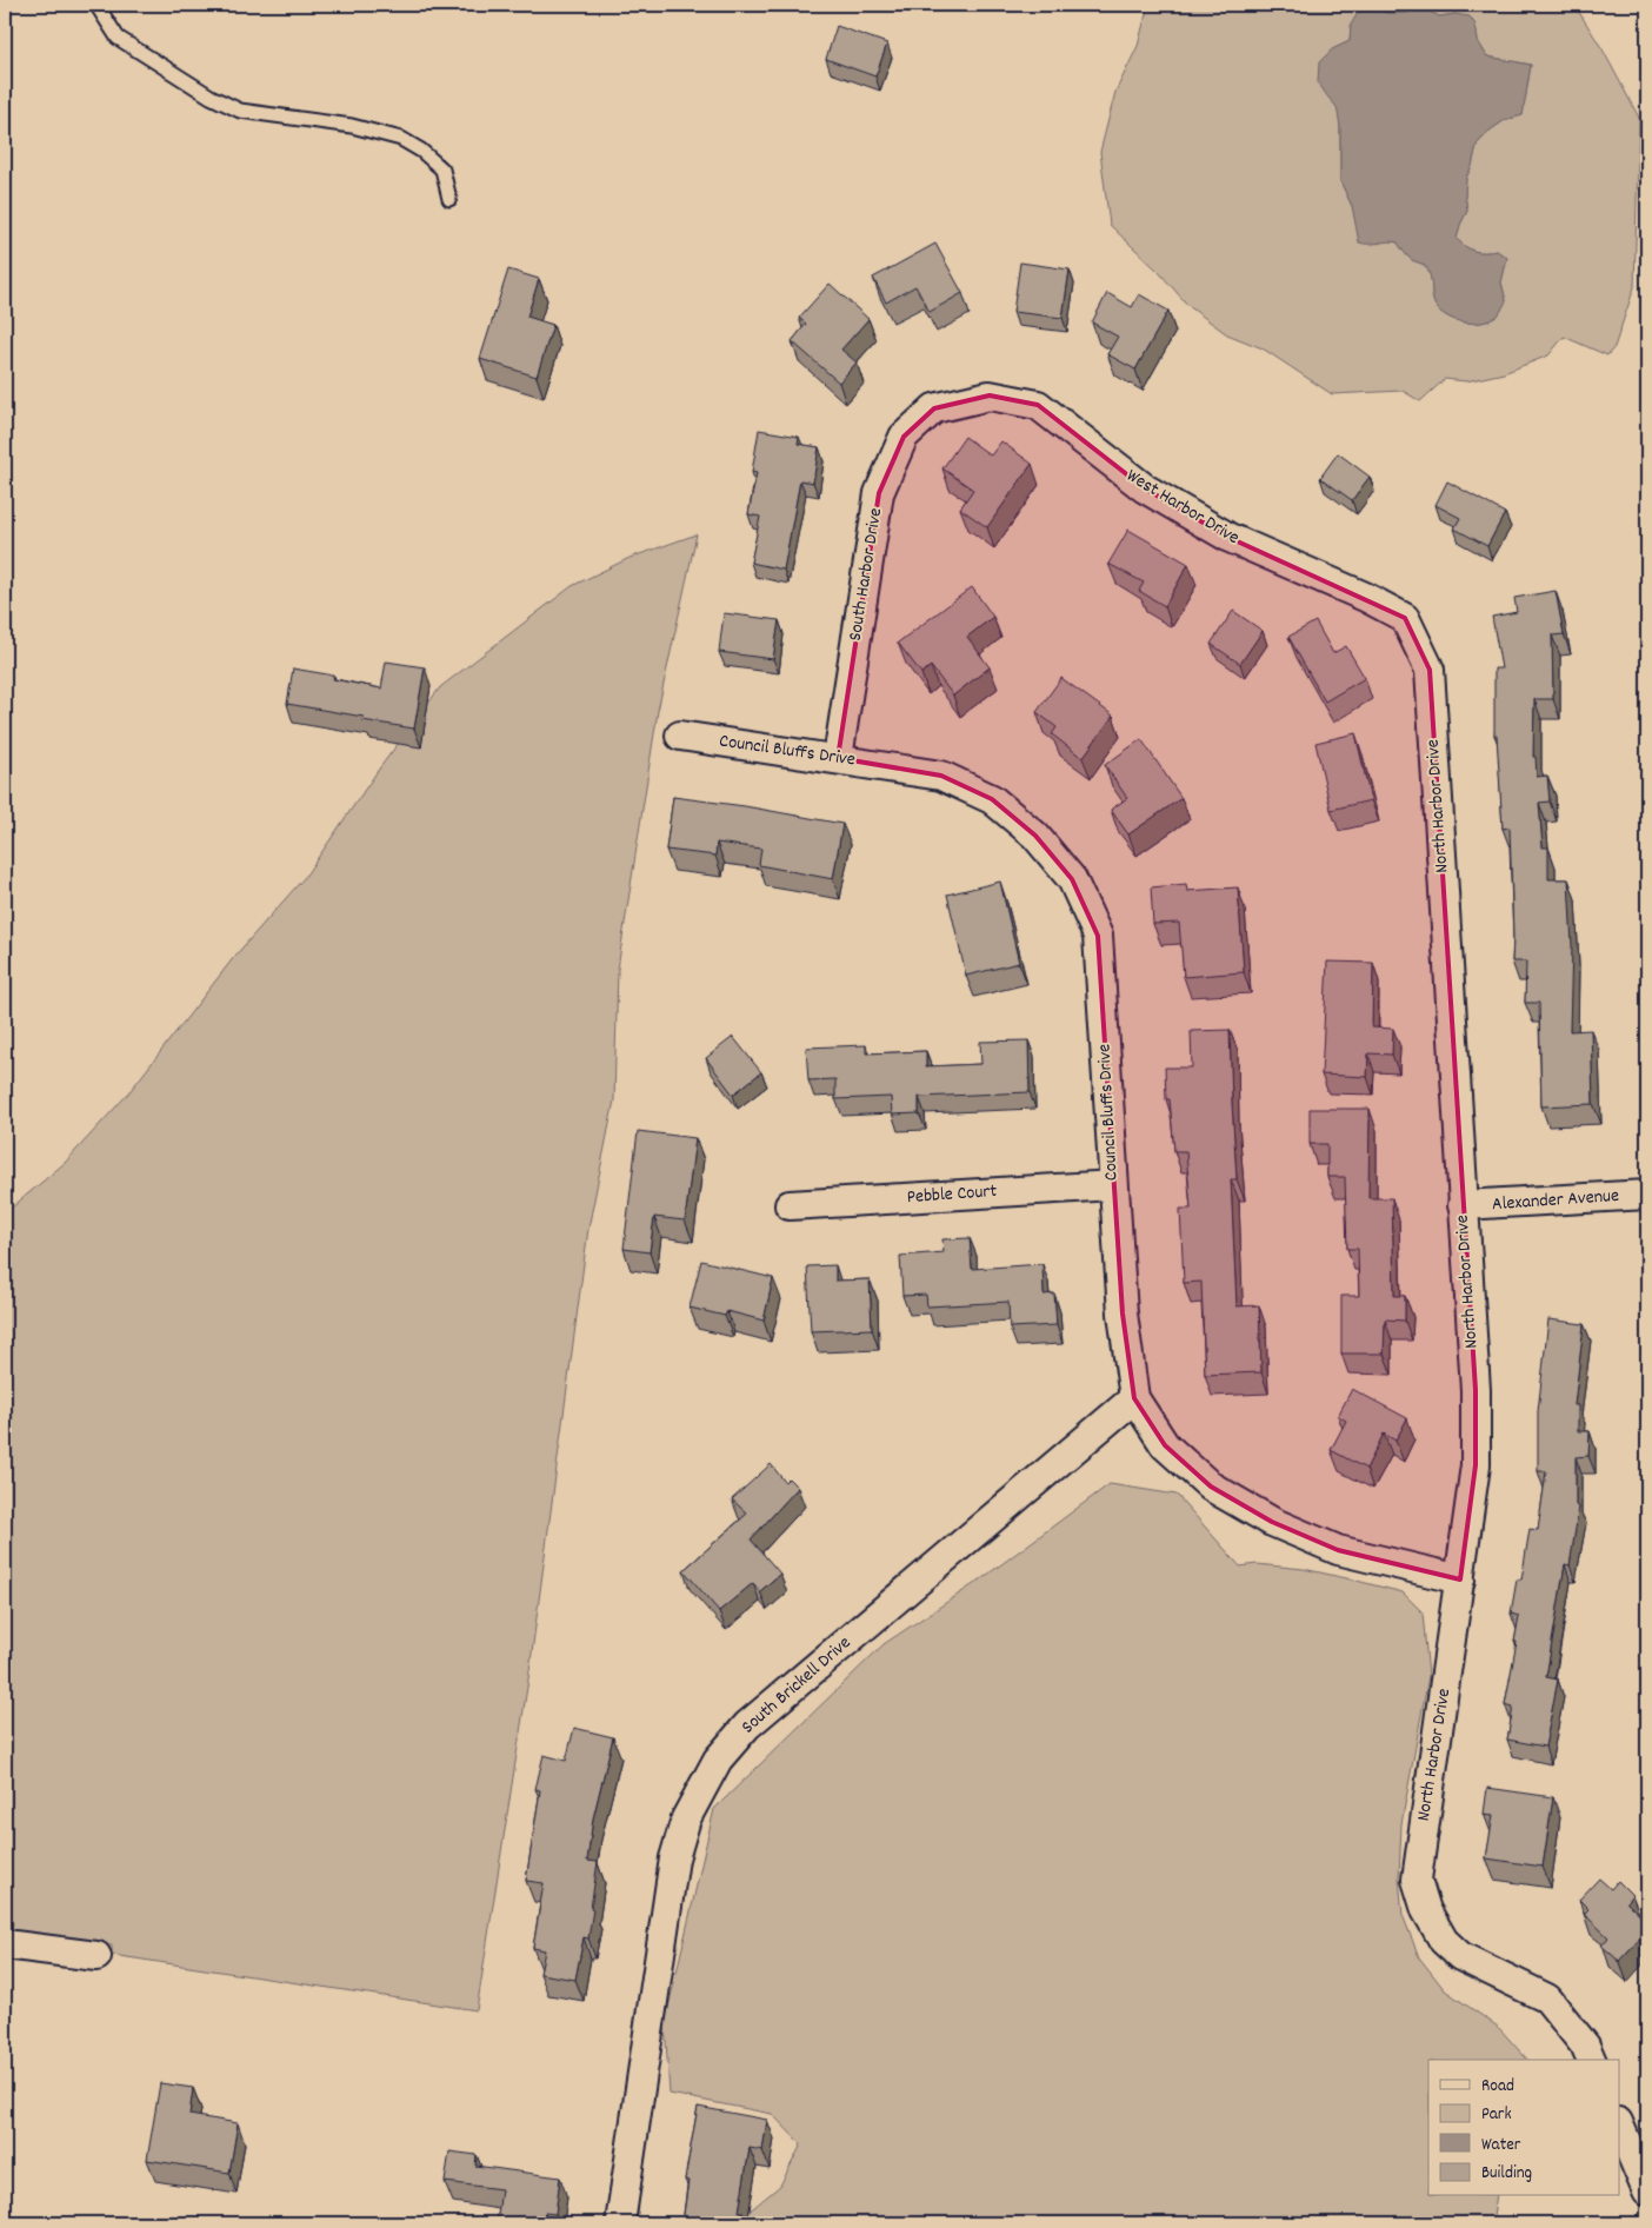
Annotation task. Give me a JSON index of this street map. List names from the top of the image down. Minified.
{"streets":{"street":["West Harbor Drive","South Harbor Drive","Council Bluffs Drive","North Harbor Drive","Pebble Court","Alexander Avenue","South Brickell Drive"]},"crossings":[["West Harbor Drive","South Harbor Drive"],["West Harbor Drive","North Harbor Drive"],["South Harbor Drive","Council Bluffs Drive"],["Council Bluffs Drive","North Harbor Drive"],["Council Bluffs Drive","Pebble Court"],["Council Bluffs Drive","South Brickell Drive"],["North Harbor Drive","Alexander Avenue"]],"legend":["Road","Park","Water","Building"]}
